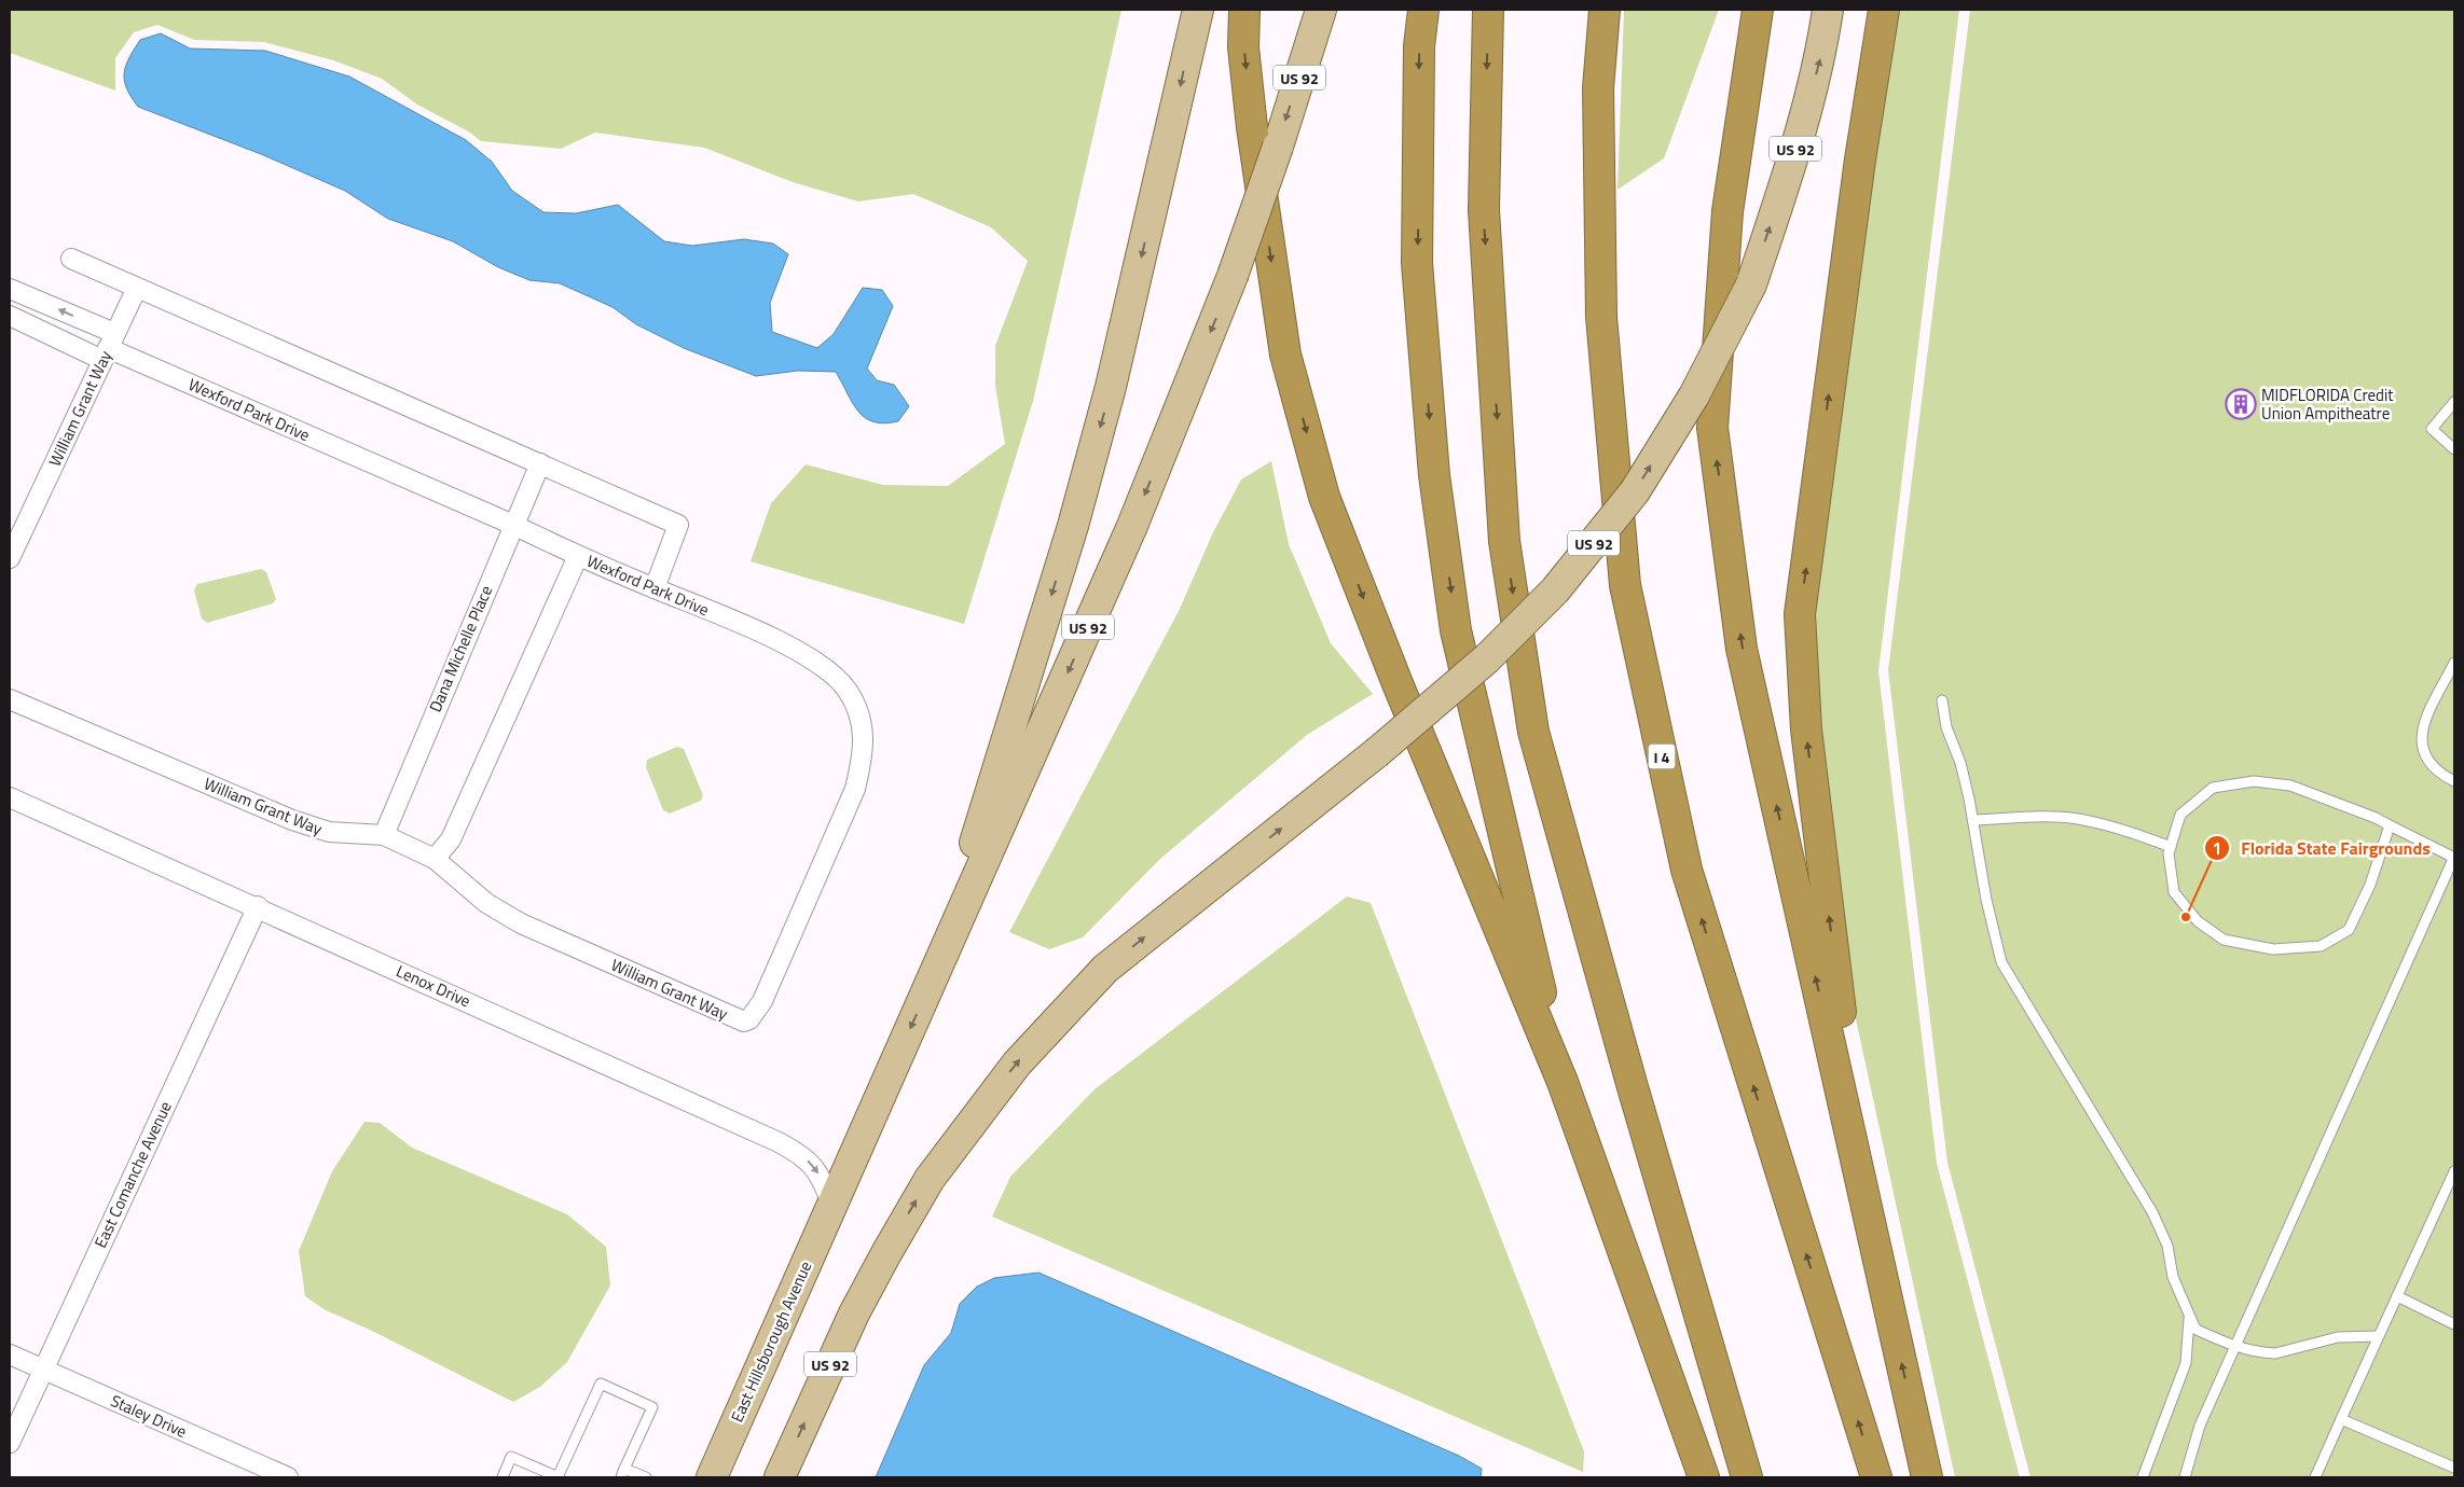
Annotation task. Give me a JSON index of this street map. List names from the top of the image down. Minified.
{"streets":{"highway":["I 4"],"main road":["US 92","East Hillsborough Avenue"],"street":["William Grant Way","Wexford Park Drive","Dana Michelle Place","Lenox Drive","East Comanche Avenue","Staley Drive"]},"crossings":[["US 92","Lenox Drive"],["US 92","East Hillsborough Avenue"],["William Grant Way","Wexford Park Drive"],["William Grant Way","Dana Michelle Place"],["Wexford Park Drive","Dana Michelle Place"],["Lenox Drive","East Comanche Avenue"],["Lenox Drive","East Hillsborough Avenue"],["East Comanche Avenue","Staley Drive"]],"one_way":["Lenox Drive"],"places":{"building":["MIDFLORIDA Credit Union Ampitheatre"],"other":["Florida State Fairgrounds"]}}
